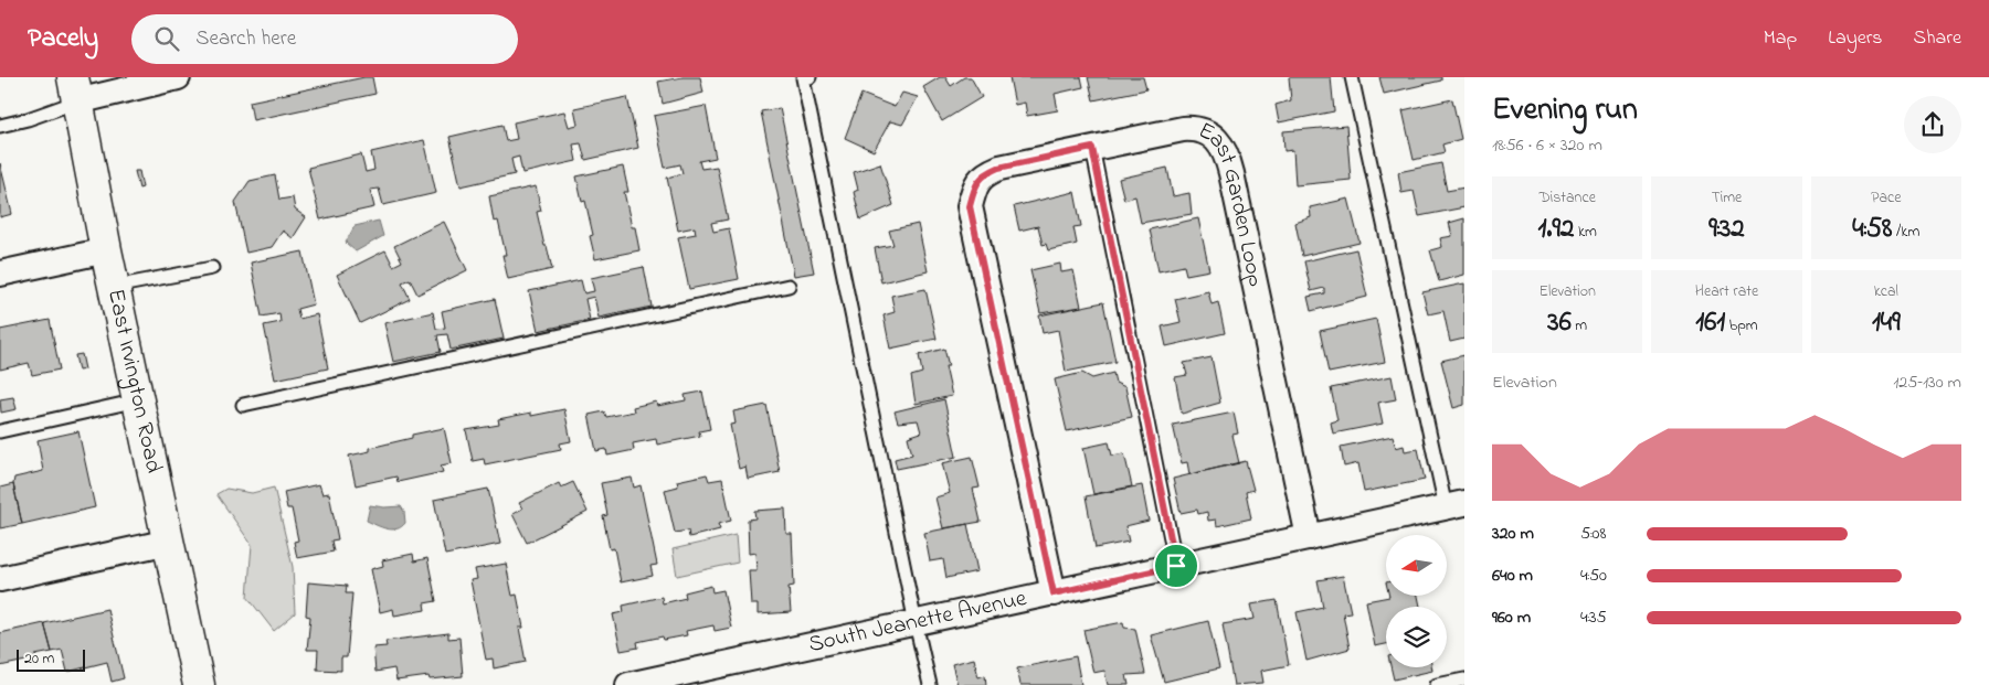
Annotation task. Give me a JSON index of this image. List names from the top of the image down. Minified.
{"streets":{"main road":["East Irvington Road"],"street":["East Garden Loop","South Jeanette Avenue"]},"crossings":[["East Garden Loop","South Jeanette Avenue"]],"scale_bar":"20 m","north":"left","page":{"header":"Pacely","search":"Search here","nav":["Map","Layers","Share"],"heading":["Evening run","18:56 · 6 × 320 m"],"stats":[["Distance","1.92 km"],["Time","9:32"],["Pace","4:58 /km"],["Elevation","36 m"],["Heart rate","161 bpm"],["kcal","149"]],"chart":["Elevation","125–130 m"],"list":[{"name":"320 m","note":"5:08"},{"name":"640 m","note":"4:50"},{"name":"960 m","note":"4:35"}],"scale":"20 m"}}
